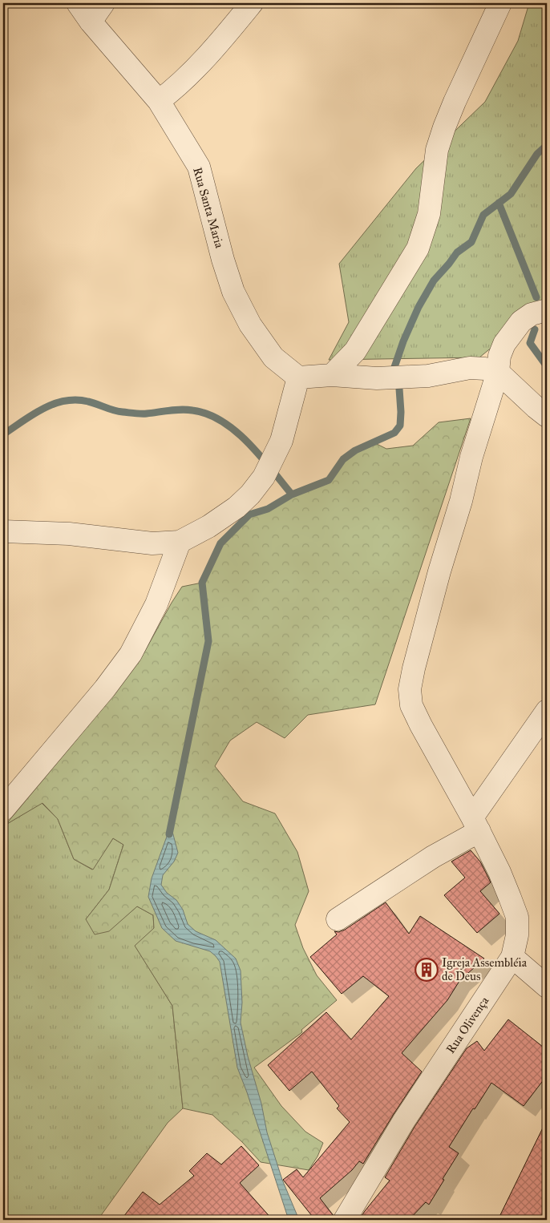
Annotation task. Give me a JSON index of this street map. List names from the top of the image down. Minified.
{"streets":{"street":["Rua Santa Maria","Rua Olivença"]},"places":{"building":["Igreja Assembléia de Deus"]}}
